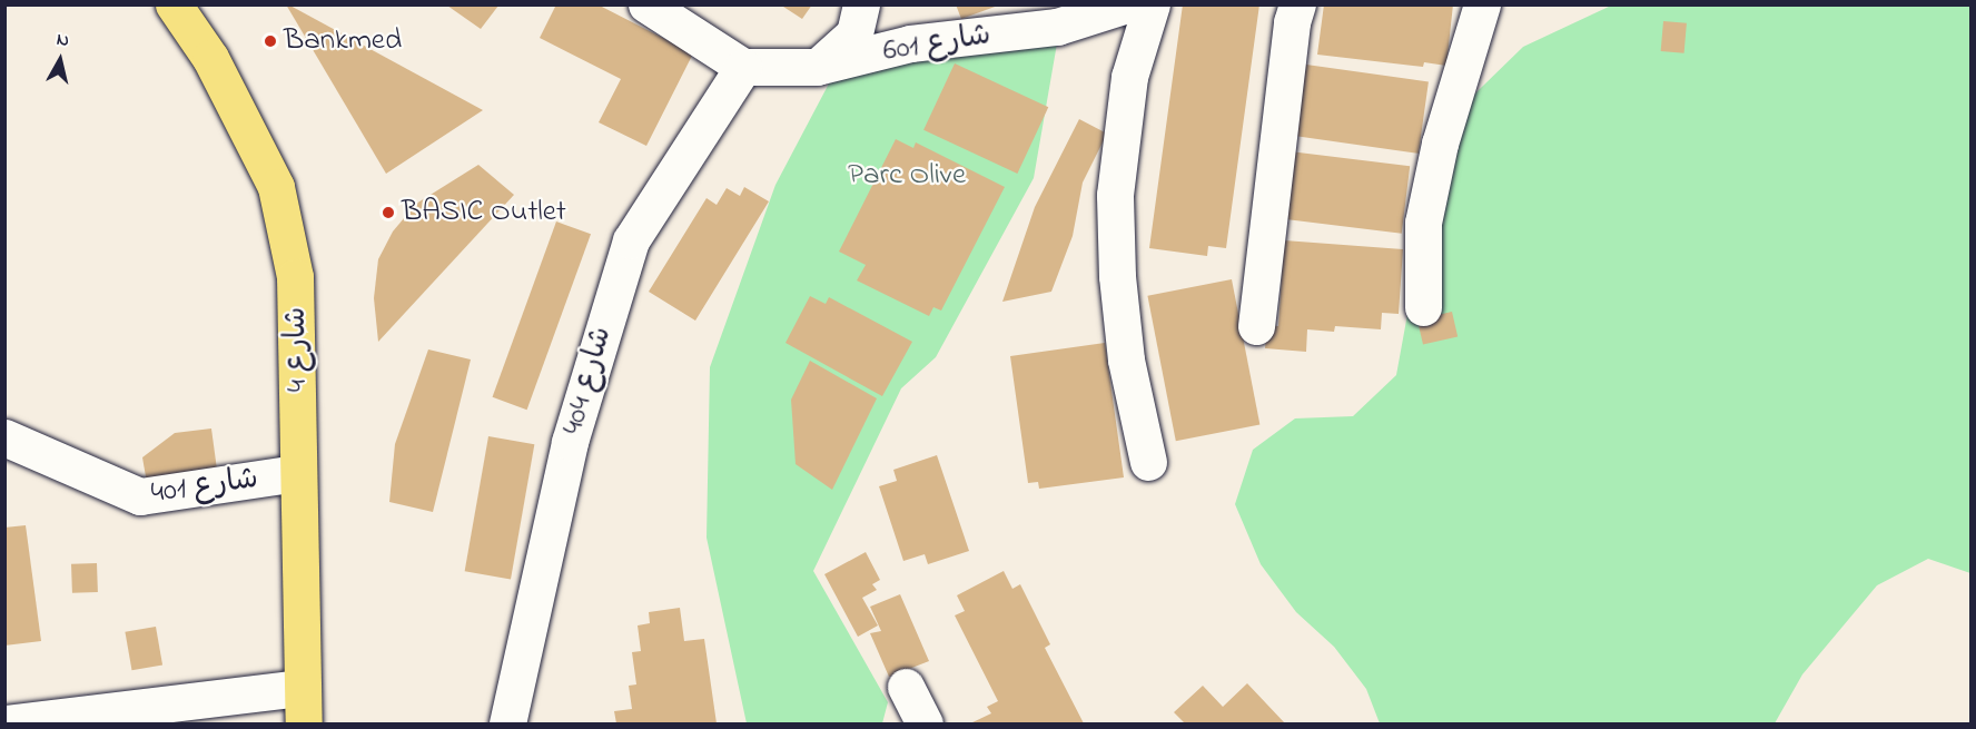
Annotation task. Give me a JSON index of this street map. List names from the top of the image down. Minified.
{"streets":{"main road":["شارع 4"],"street":["شارع 601","شارع 404","شارع 401"]},"crossings":[["شارع 601","شارع 404"],["شارع 4","شارع 401"]],"parks":["Parc Olive"],"places":["Bankmed","BASIC Outlet"],"north":"top"}
